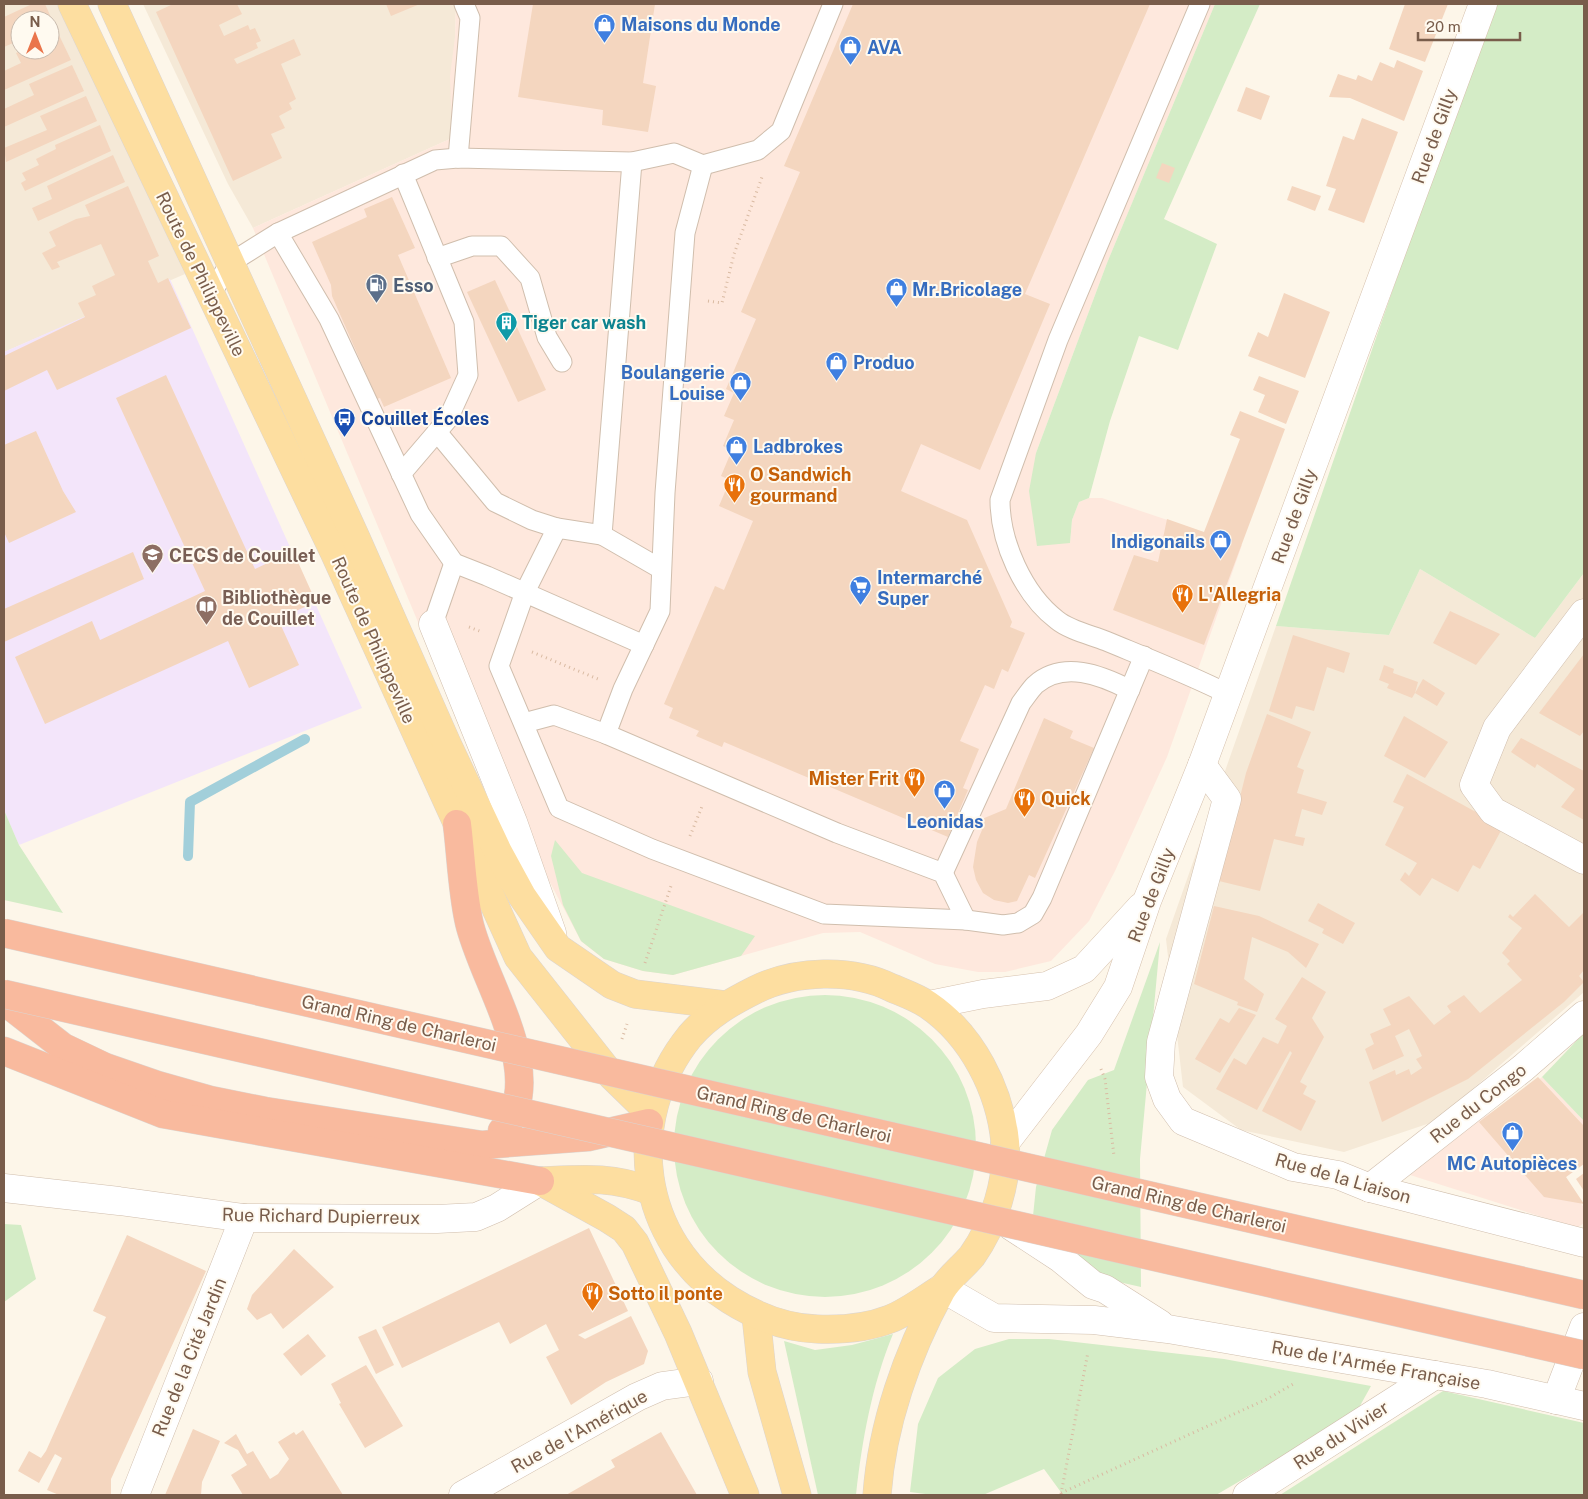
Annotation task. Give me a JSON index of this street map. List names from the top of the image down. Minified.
{"streets":{"highway":["Grand Ring de Charleroi"],"main road":["Route de Philippeville"],"street":["Rue de Gilly","Rue du Congo","Rue de la Liaison","Rue Richard Dupierreux","Rue de la Cité Jardin","Rue de l'Armée Française","Rue de l'Amérique","Rue du Vivier"]},"crossings":[["Rue de Gilly","Rue de la Liaison"],["Rue du Congo","Rue de la Liaison"],["Rue Richard Dupierreux","Rue de la Cité Jardin"],["Rue de l'Armée Française","Rue du Vivier"]],"places":{"shop":["Maisons du Monde","AVA","Mr.Bricolage","Produo","Boulangerie Louise","Ladbrokes","Indigonails","Leonidas","MC Autopièces"],"fuel station":["Esso"],"building":["Tiger car wash"],"bus stop":["Couillet Écoles"],"restaurant":["O Sandwich gourmand","L'Allegria","Mister Frit","Quick","Sotto il ponte"],"school or university":["CECS de Couillet"],"supermarket":["Intermarché Super"],"library":["Bibliothèque de Couillet"]},"scale_bar":"20 m","north":"top"}
